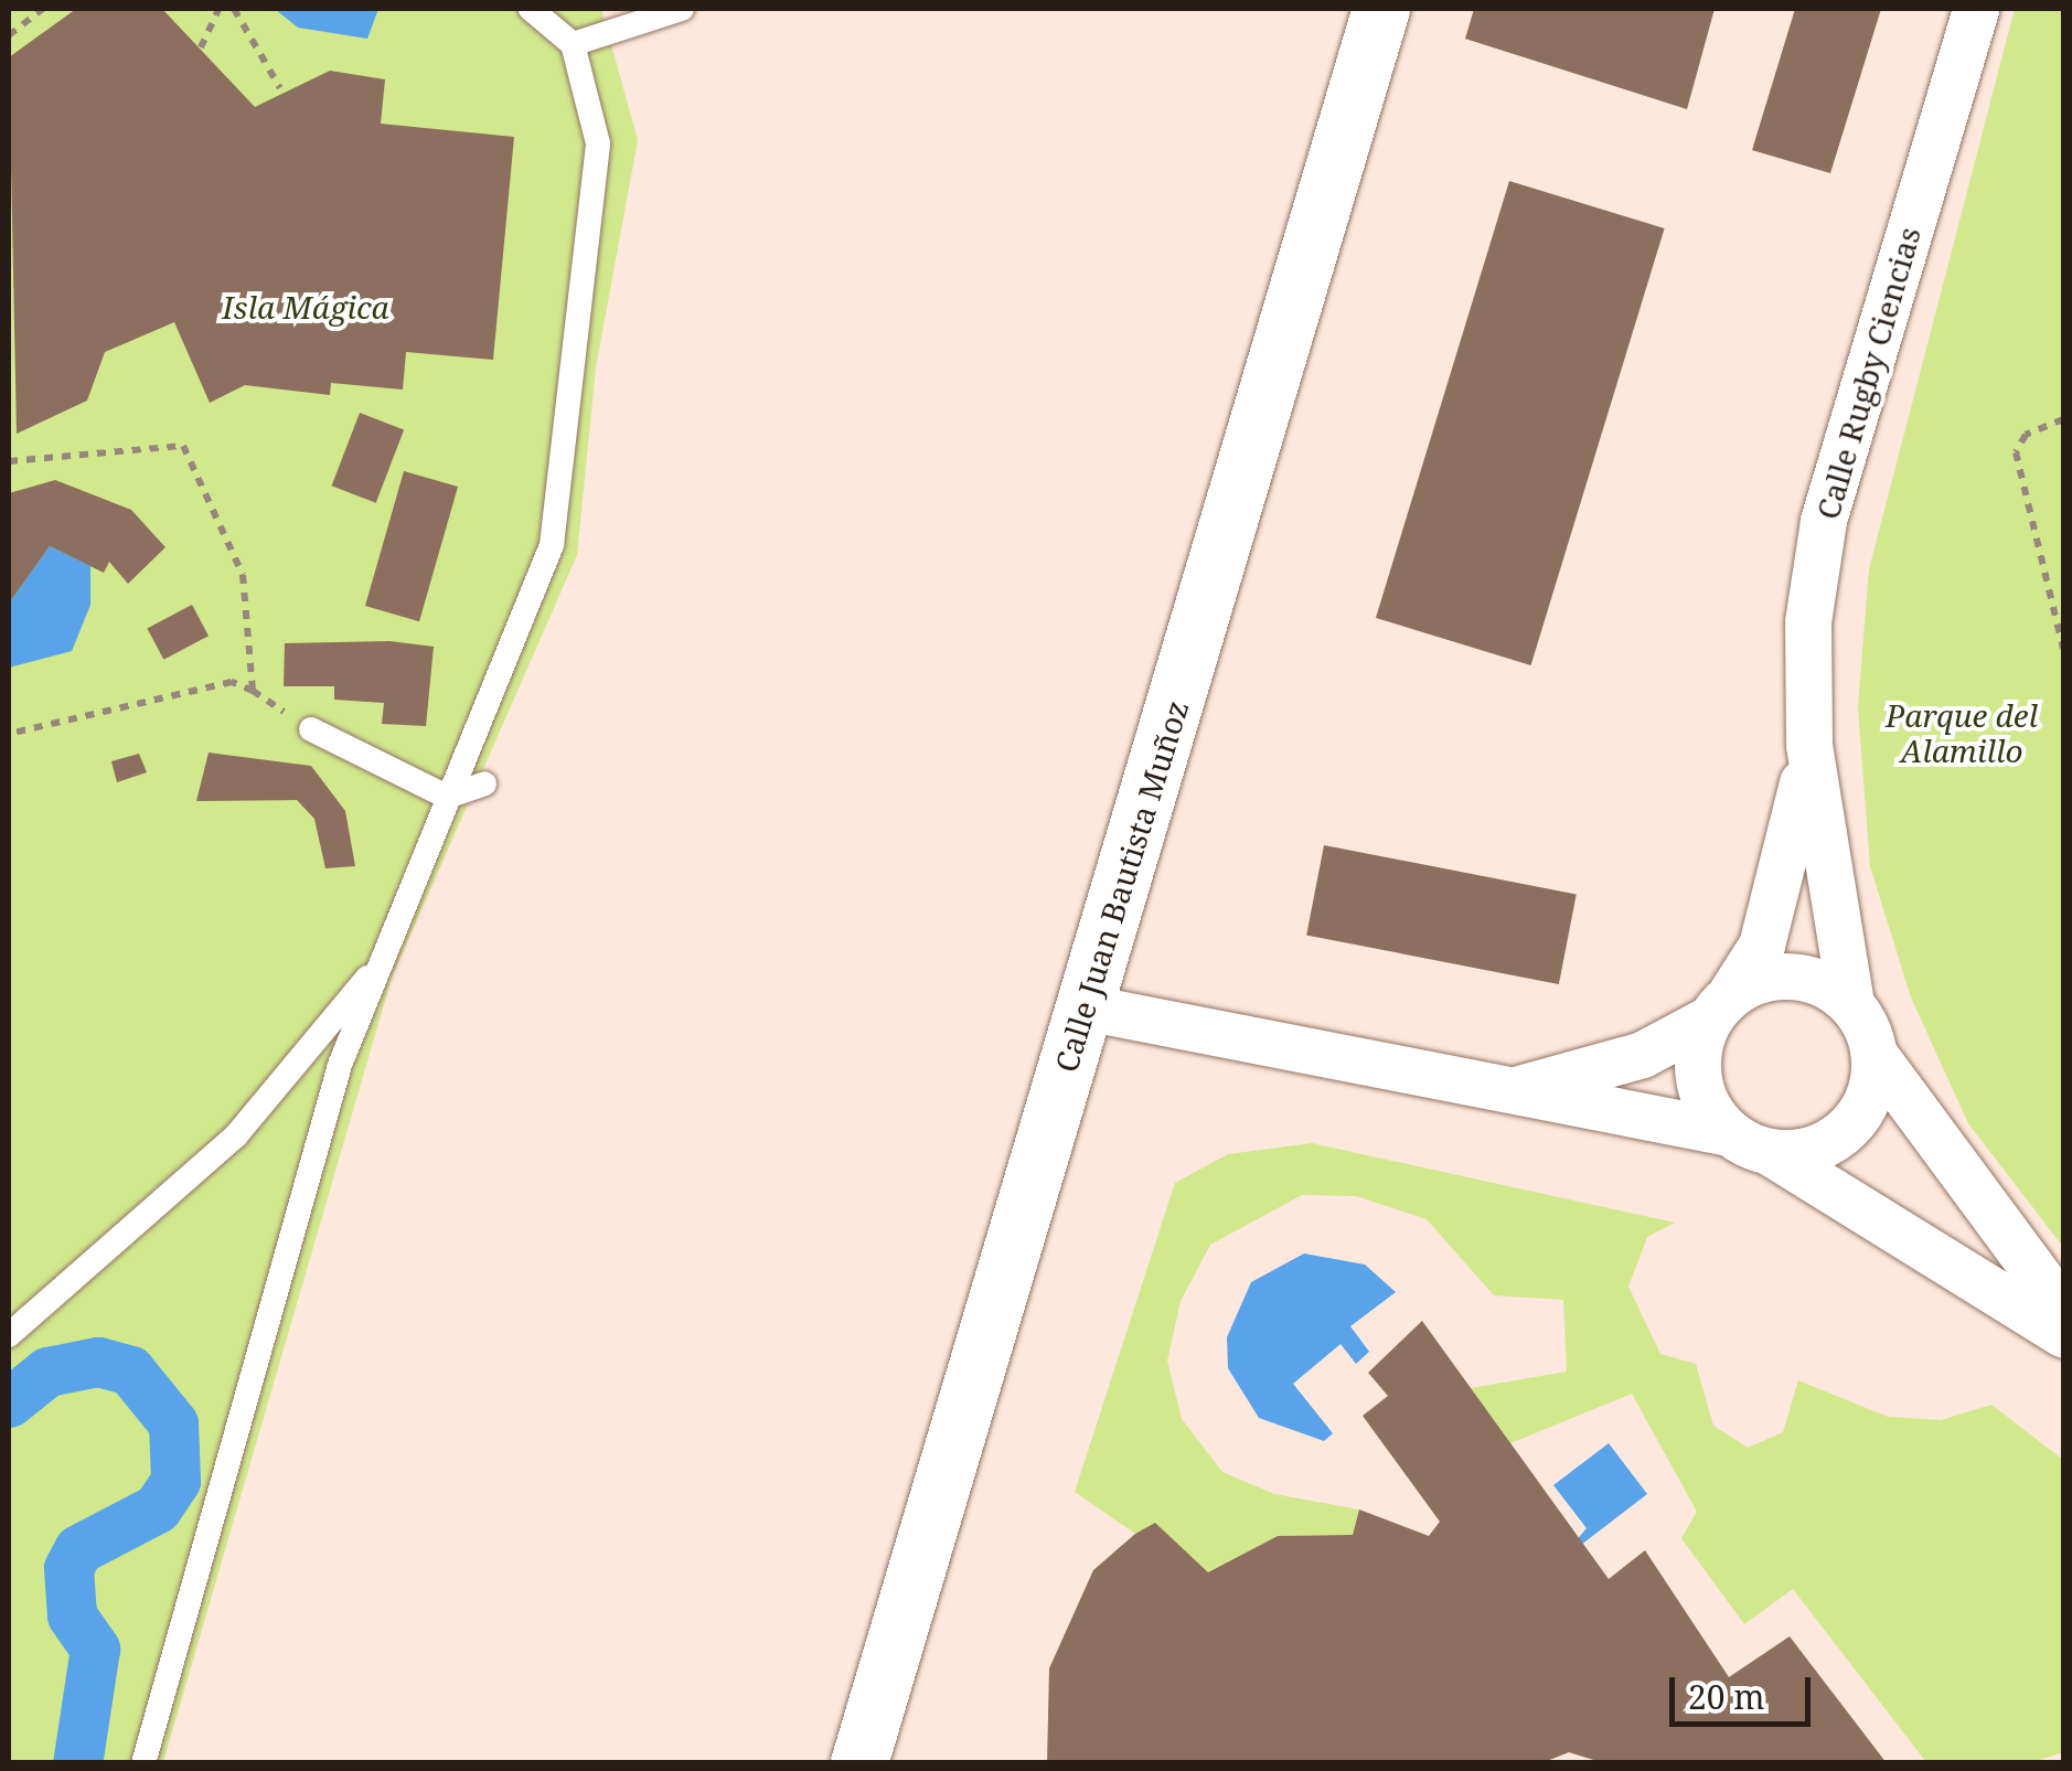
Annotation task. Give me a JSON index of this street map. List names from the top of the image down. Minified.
{"streets":{"street":["Calle Rugby Ciencias","Calle Juan Bautista Muñoz"]},"parks":["Isla Mágica","Parque del Alamillo"],"scale_bar":"20 m"}
